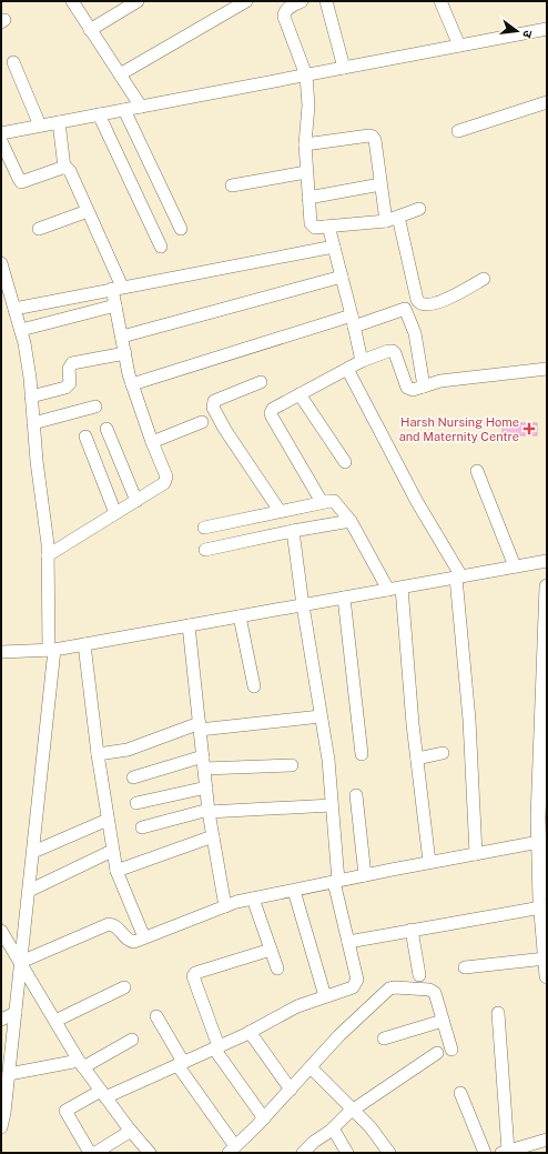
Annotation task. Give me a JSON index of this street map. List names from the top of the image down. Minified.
{"places":{"health":["Harsh Nursing Home and Maternity Centre"]},"north":"right"}
